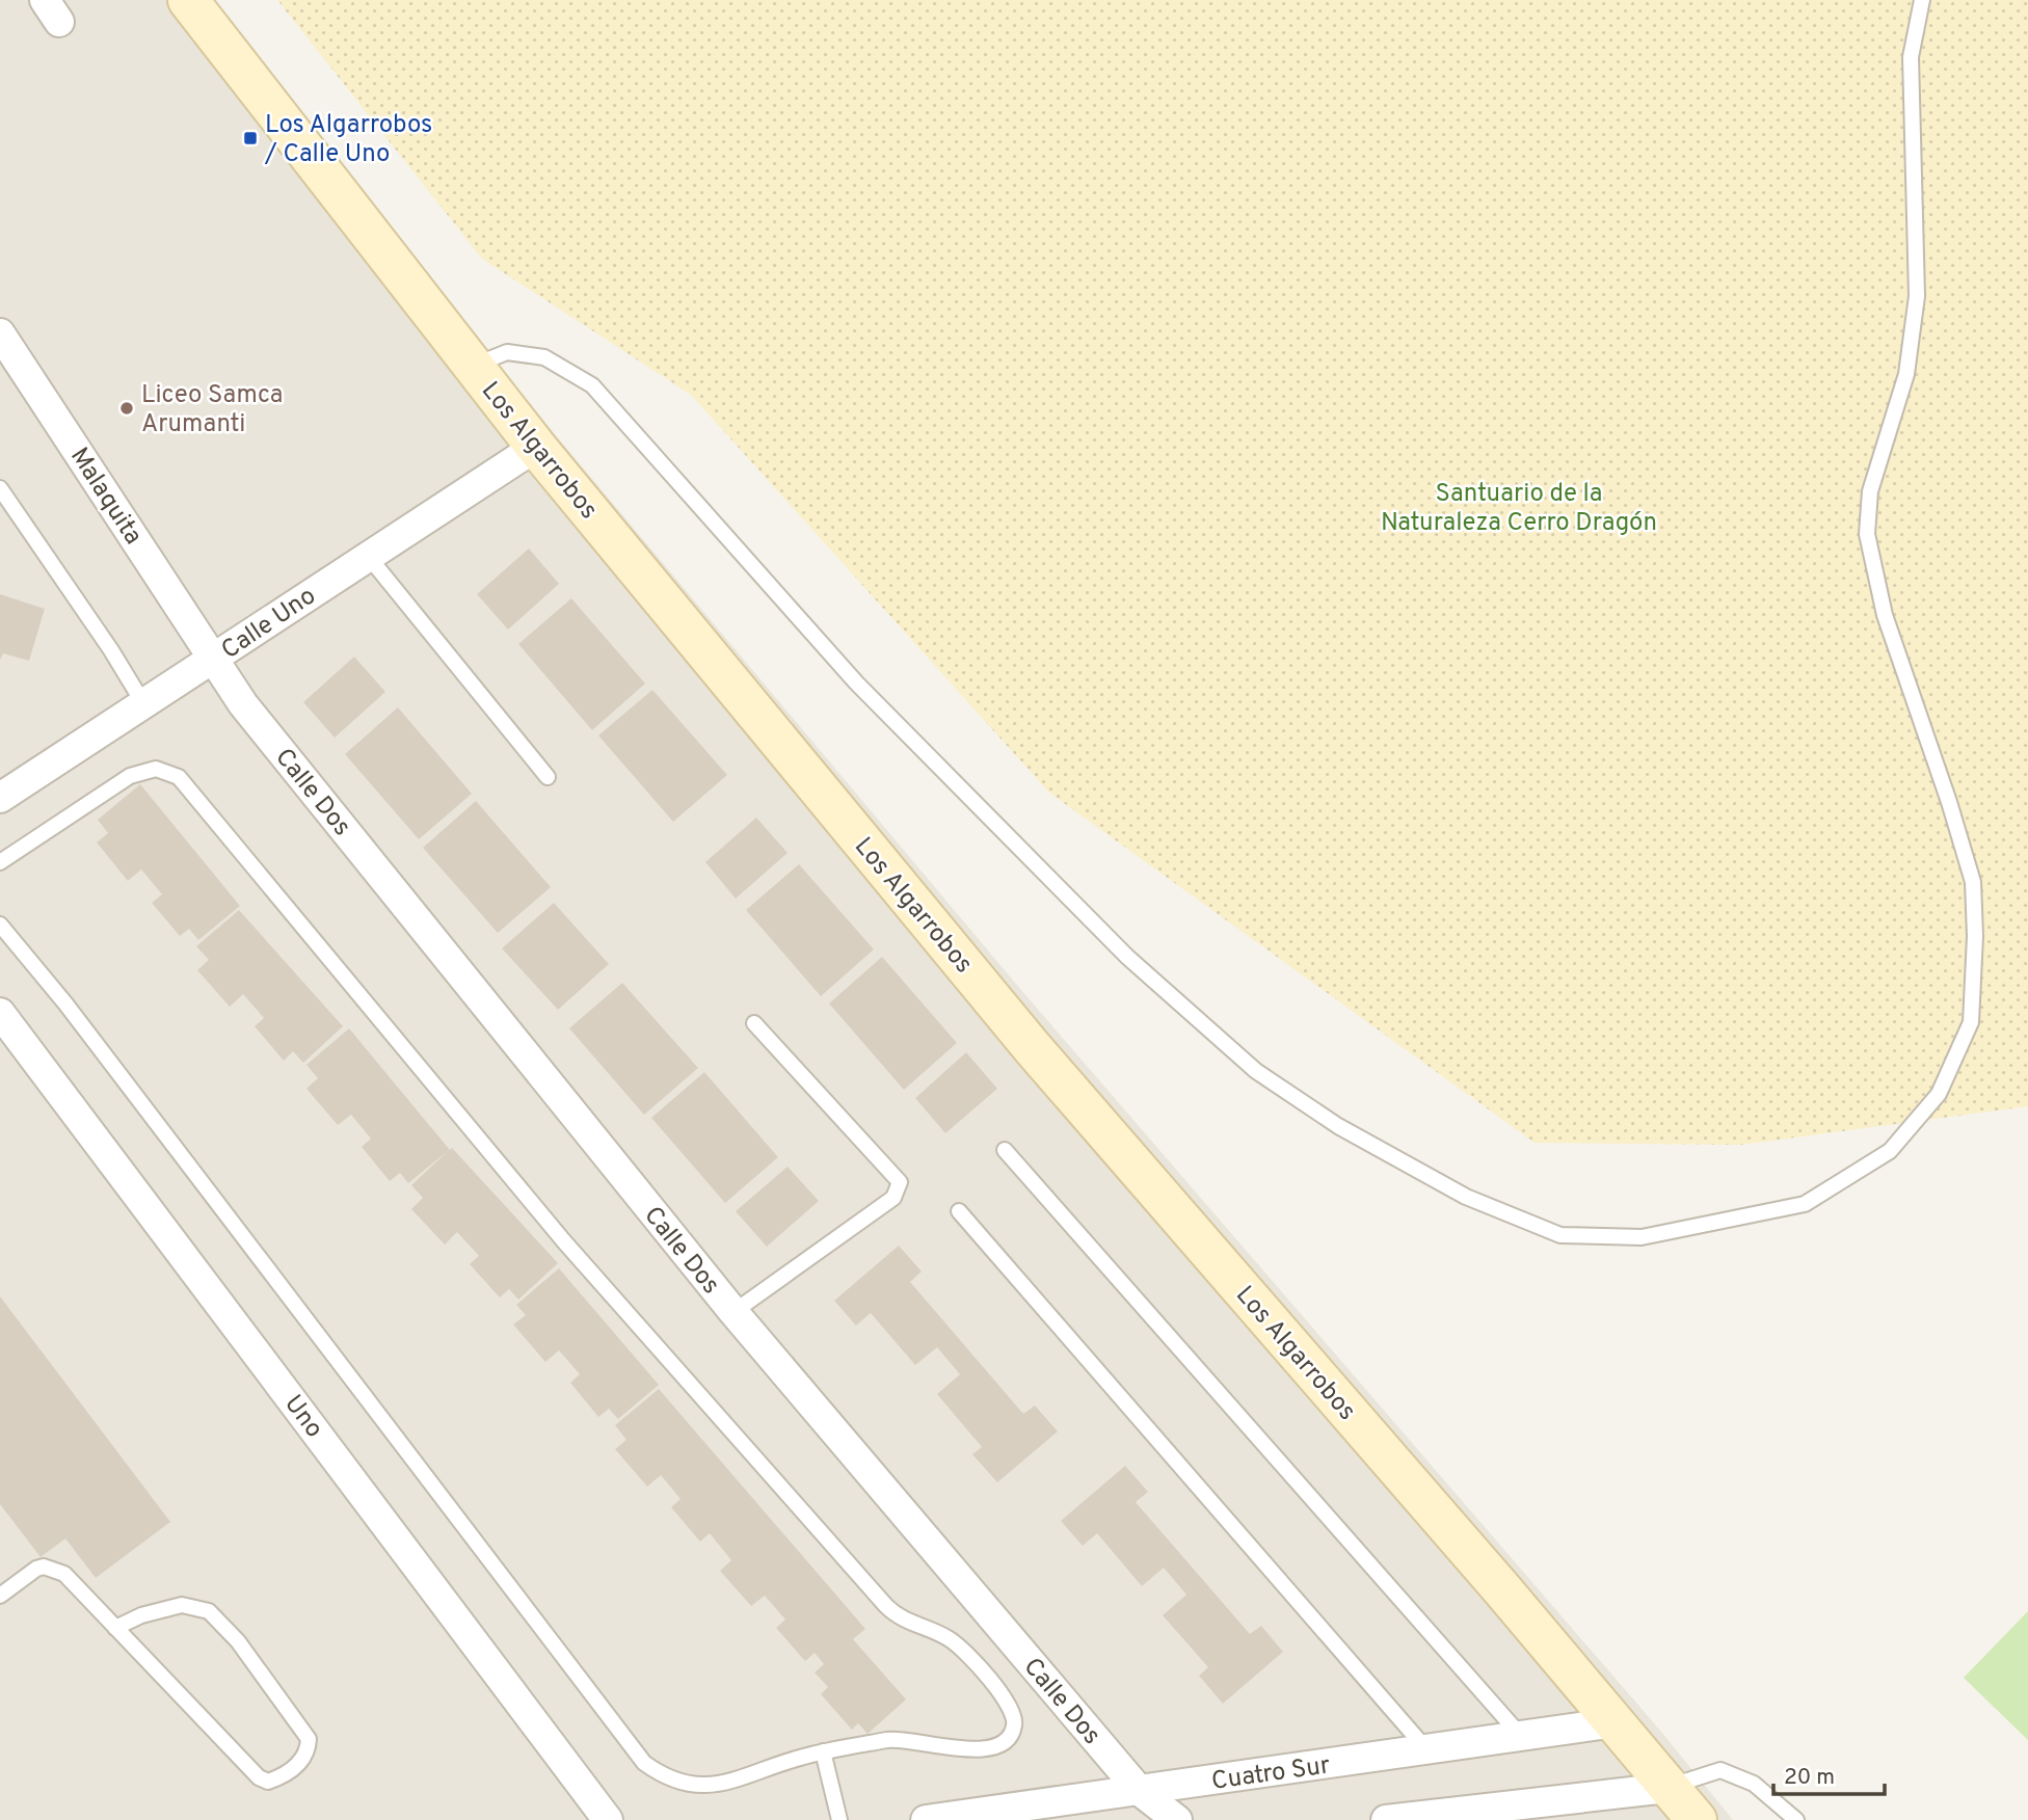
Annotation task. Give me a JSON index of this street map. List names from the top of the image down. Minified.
{"streets":{"street":["Los Algarrobos","Malaquita","Calle Uno","Calle Dos","Uno","Cuatro Sur"]},"crossings":[["Los Algarrobos","Calle Uno"],["Los Algarrobos","Cuatro Sur"],["Malaquita","Calle Uno"],["Malaquita","Calle Dos"],["Calle Uno","Calle Dos"],["Calle Dos","Cuatro Sur"]],"parks":["Santuario de la Naturaleza Cerro Dragón"],"places":{"transit":["Los Algarrobos / Calle Uno"],"other":["Liceo Samca Arumanti"]},"scale_bar":"20 m"}
